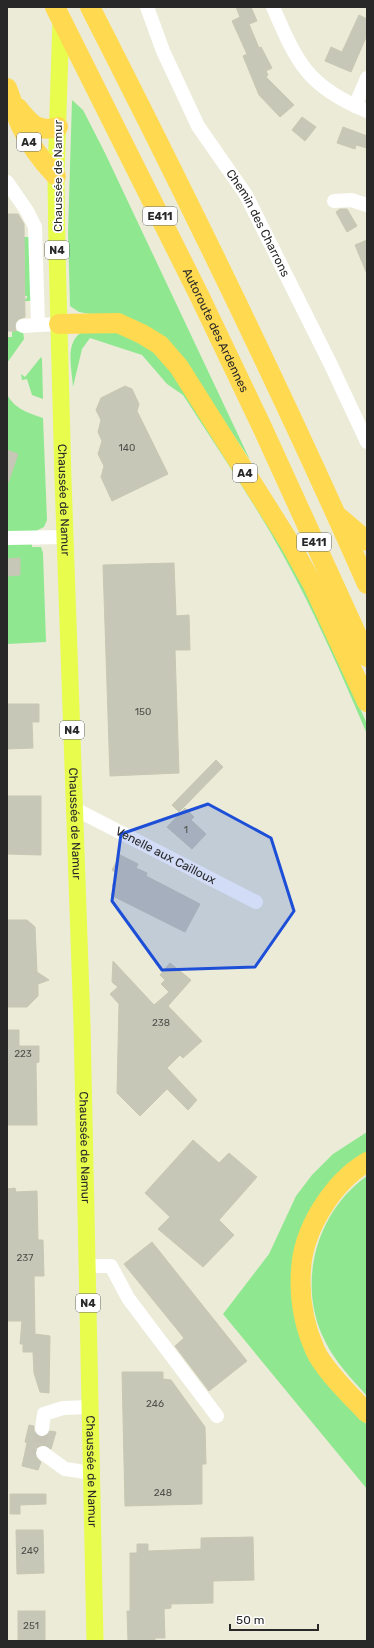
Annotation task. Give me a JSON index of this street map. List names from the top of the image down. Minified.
{"streets":{"highway":["A4","E411","Autoroute des Ardennes"],"main road":["Chaussée de Namur","N4"],"street":["Chemin des Charrons","Venelle aux Cailloux"]},"crossings":[["A4","Chaussée de Namur"],["Chaussée de Namur","Venelle aux Cailloux"]],"house_numbers":["140","150","1","238","223","237","246","248","249","251"],"scale_bar":"50 m"}
